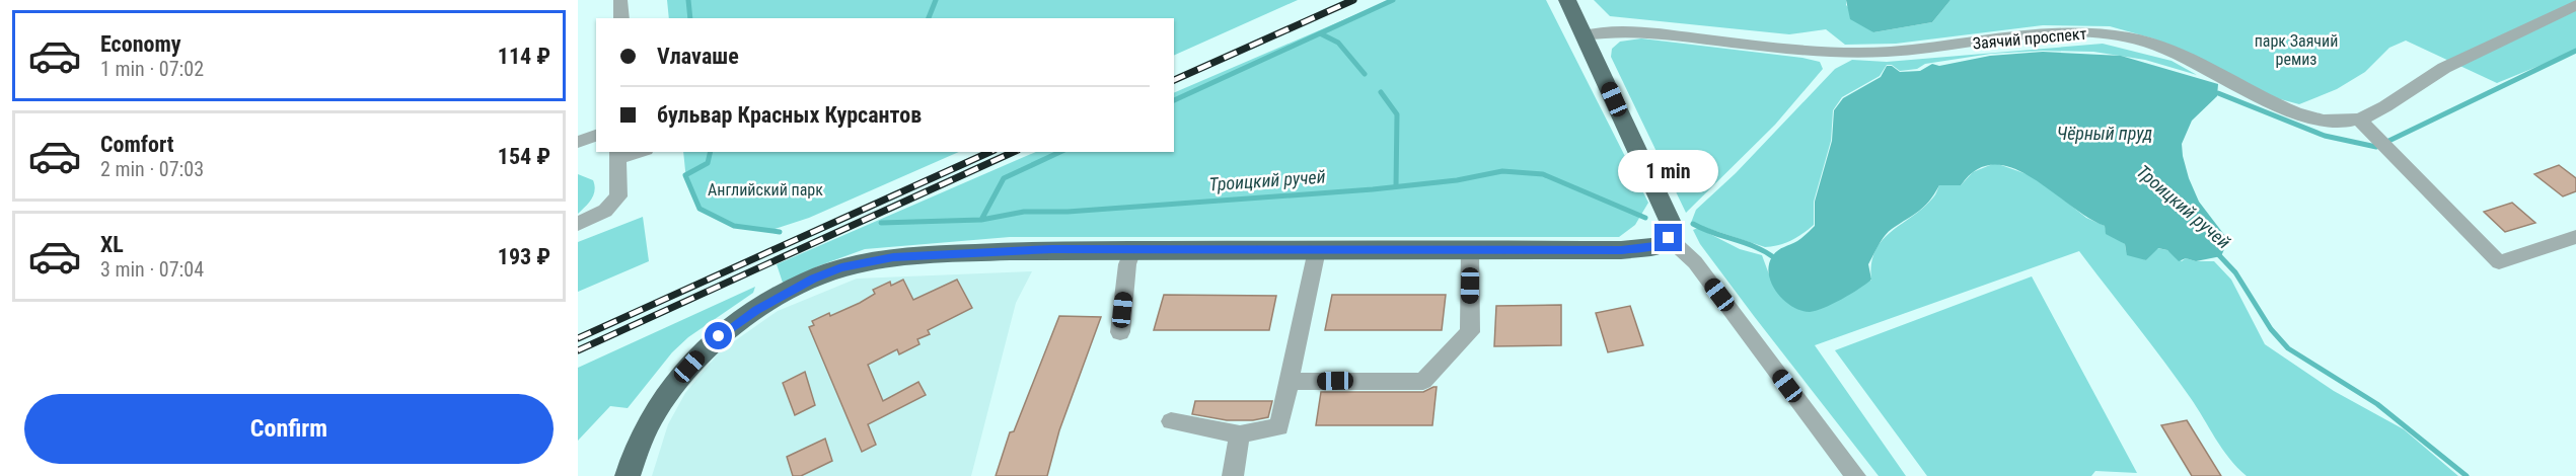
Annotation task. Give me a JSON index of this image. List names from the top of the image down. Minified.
{"streets":{"street":["Заячий проспект"]},"water":["Чёрный пруд","Троицкий ручей"],"parks":["парк Заячий ремиз","Английский парк"],"page":{"list":[{"name":"Economy","note":"1 min · 07:02","value":"114 ₽"},{"name":"Comfort","note":"2 min · 07:03","value":"154 ₽"},{"name":"XL","note":"3 min · 07:04","value":"193 ₽"}],"banner":["Vлаvаше","бульвар Красных Курсантов"],"bubble":"1 min","buttons":"Confirm"}}
